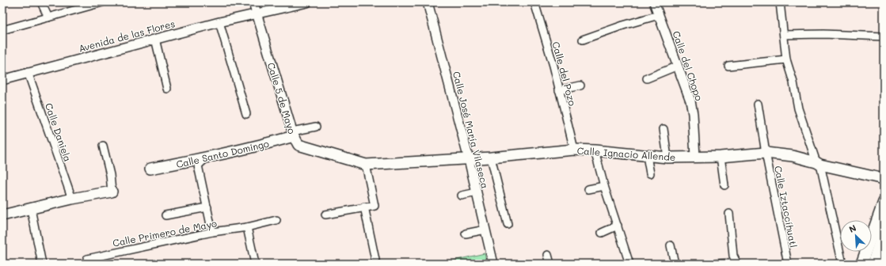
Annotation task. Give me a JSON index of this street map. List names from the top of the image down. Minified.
{"streets":{"main road":["Calle 5 de Mayo","Calle Santo Domingo","Calle Ignacio Allende"],"street":["Avenida de las Flores","Calle del Chopo","Calle del Pozo","Calle José María Vilaseca","Calle Daniela","Calle Iztaccíhuatl","Calle Primero de Mayo"]},"crossings":[["Avenida de las Flores","Calle 5 de Mayo"],["Avenida de las Flores","Calle Daniela"],["Calle del Chopo","Calle Ignacio Allende"],["Calle del Pozo","Calle Ignacio Allende"],["Calle 5 de Mayo","Calle Santo Domingo"],["Calle 5 de Mayo","Calle Ignacio Allende"],["Calle José María Vilaseca","Calle Ignacio Allende"],["Calle Ignacio Allende","Calle Iztaccíhuatl"]],"north":"top left"}
